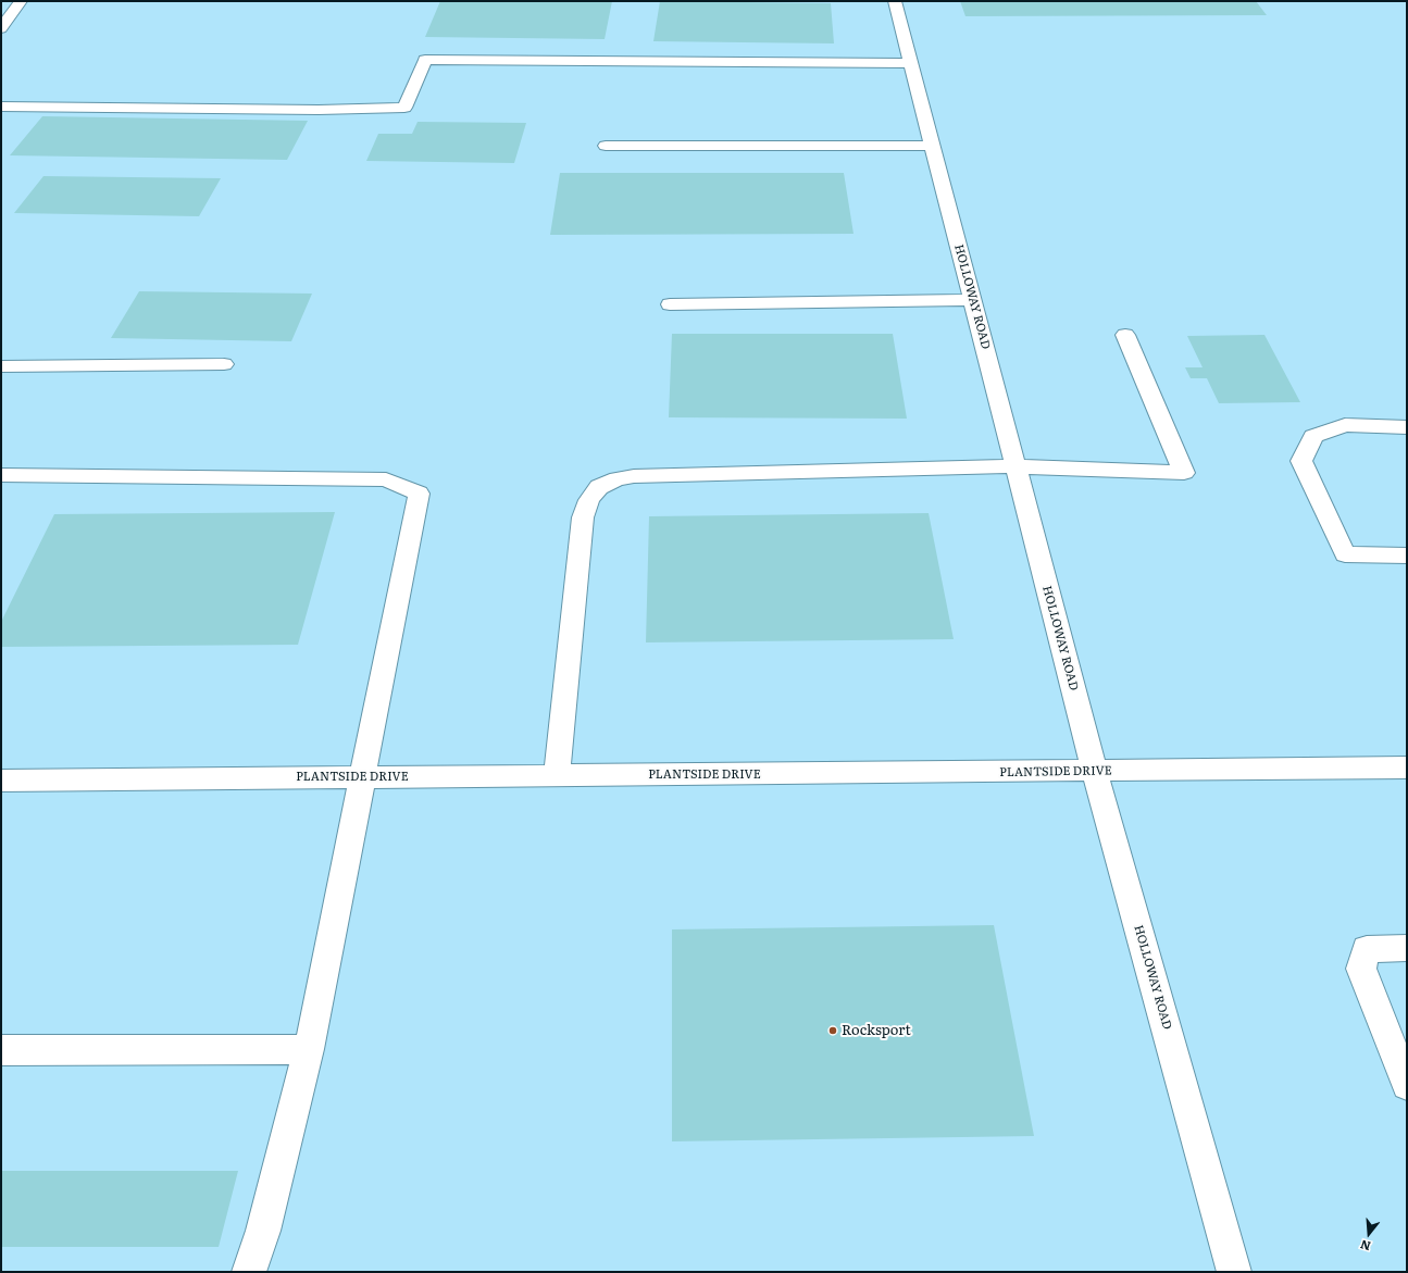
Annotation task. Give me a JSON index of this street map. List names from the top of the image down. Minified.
{"streets":{"street":["HOLLOWAY ROAD","PLANTSIDE DRIVE"]},"crossings":[["HOLLOWAY ROAD","PLANTSIDE DRIVE"]],"places":["Rocksport"],"north":"bottom"}
